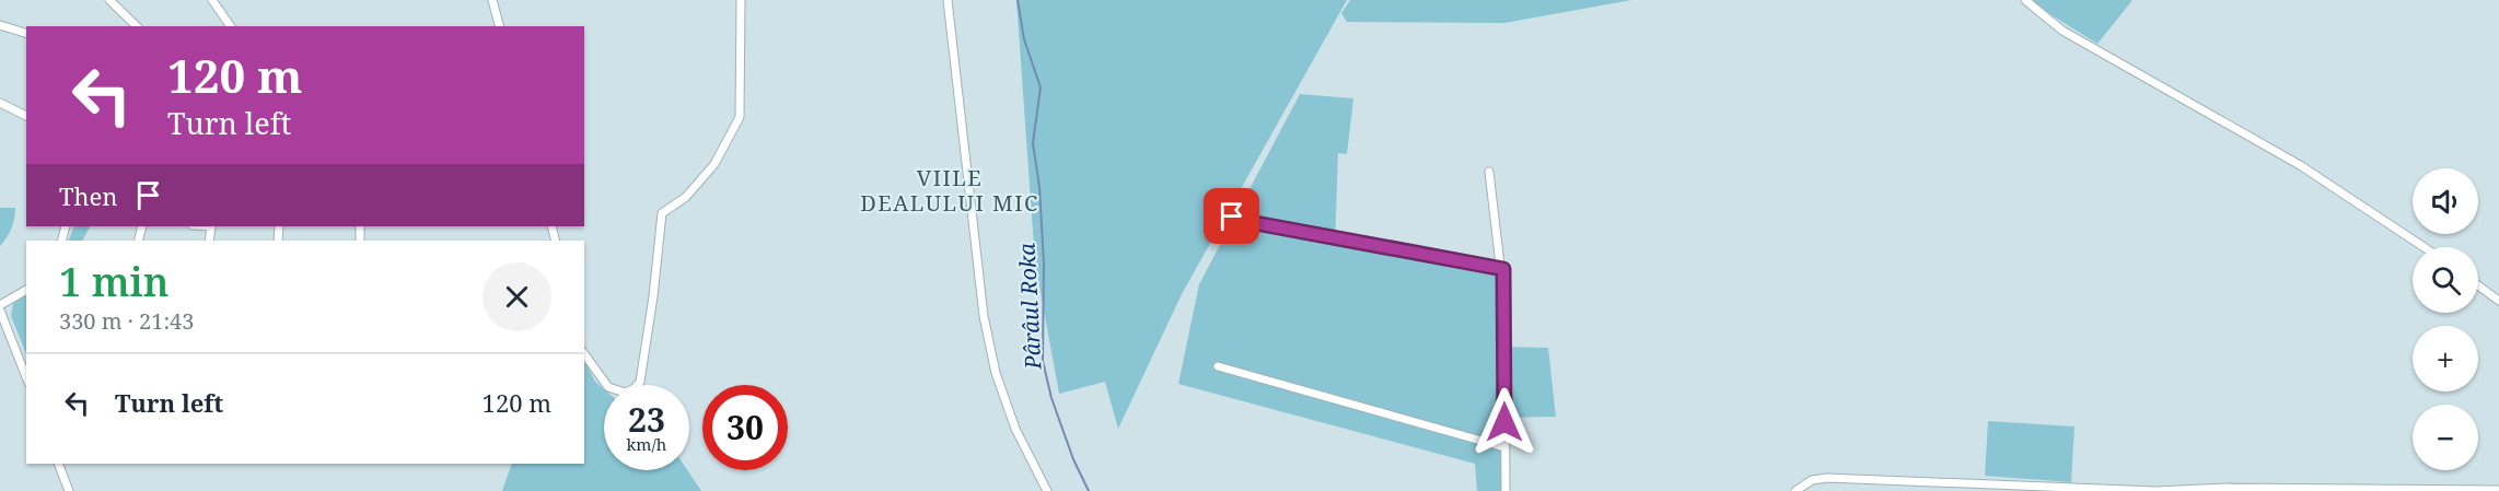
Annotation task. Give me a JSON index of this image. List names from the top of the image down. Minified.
{"districts":["VIILE DEALULUI MIC"],"water":["Pârâul Roka"],"page":{"turn":["120 m","Turn left"],"then":"Then","map_buttons":["+","−"],"heading":["1 min","330 m · 21:43"],"list":[{"name":"Turn left","value":"120 m"}],"speed":"23 km/h","limit":"30"}}
